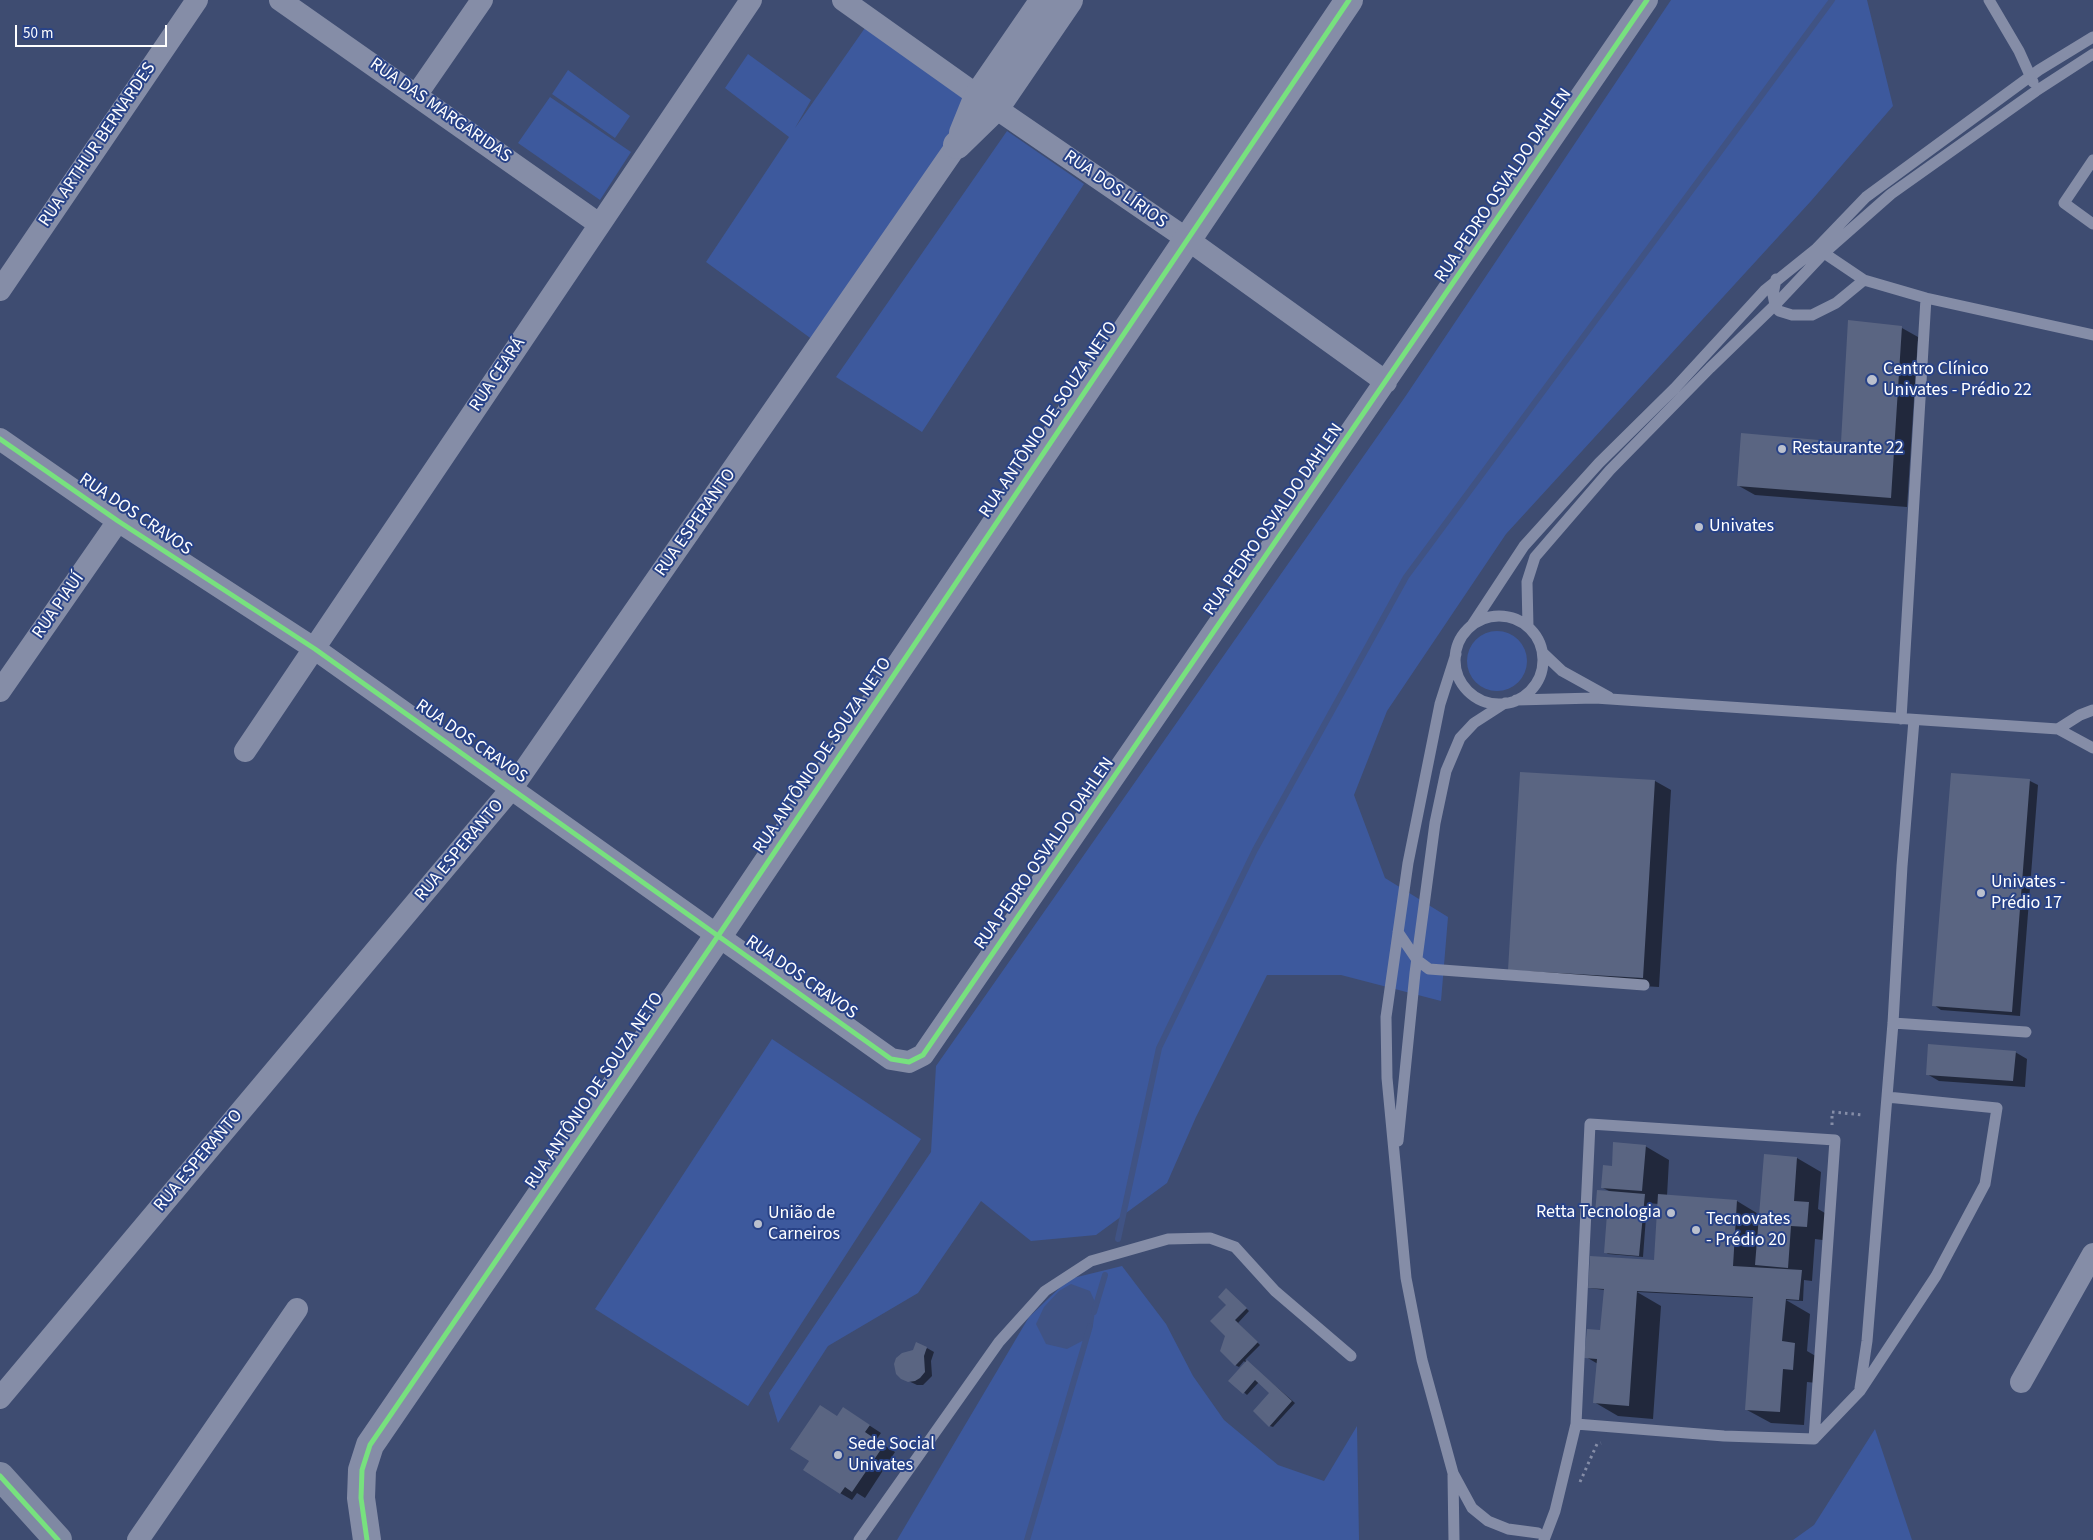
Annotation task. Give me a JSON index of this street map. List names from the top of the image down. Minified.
{"streets":{"street":["RUA DAS MARGARIDAS","RUA ARTHUR BERNARDES","RUA PEDRO OSVALDO DAHLEN","RUA DOS LÍRIOS","RUA CEARÁ","RUA ANTÔNIO DE SOUZA NETO","RUA DOS CRAVOS","RUA ESPERANTO","RUA PIAUÍ"]},"crossings":[["RUA DAS MARGARIDAS","RUA CEARÁ"],["RUA PEDRO OSVALDO DAHLEN","RUA DOS LÍRIOS"],["RUA PEDRO OSVALDO DAHLEN","RUA DOS CRAVOS"],["RUA DOS LÍRIOS","RUA ANTÔNIO DE SOUZA NETO"],["RUA DOS LÍRIOS","RUA ESPERANTO"],["RUA CEARÁ","RUA DOS CRAVOS"],["RUA ANTÔNIO DE SOUZA NETO","RUA DOS CRAVOS"],["RUA DOS CRAVOS","RUA ESPERANTO"],["RUA DOS CRAVOS","RUA PIAUÍ"]],"places":["Centro Clínico Univates - Prédio 22","Restaurante 22","Univates","Univates - Prédio 17","Retta Tecnologia","União de Carneiros","Tecnovates - Prédio 20","Sede Social Univates"],"scale_bar":"50 m"}
